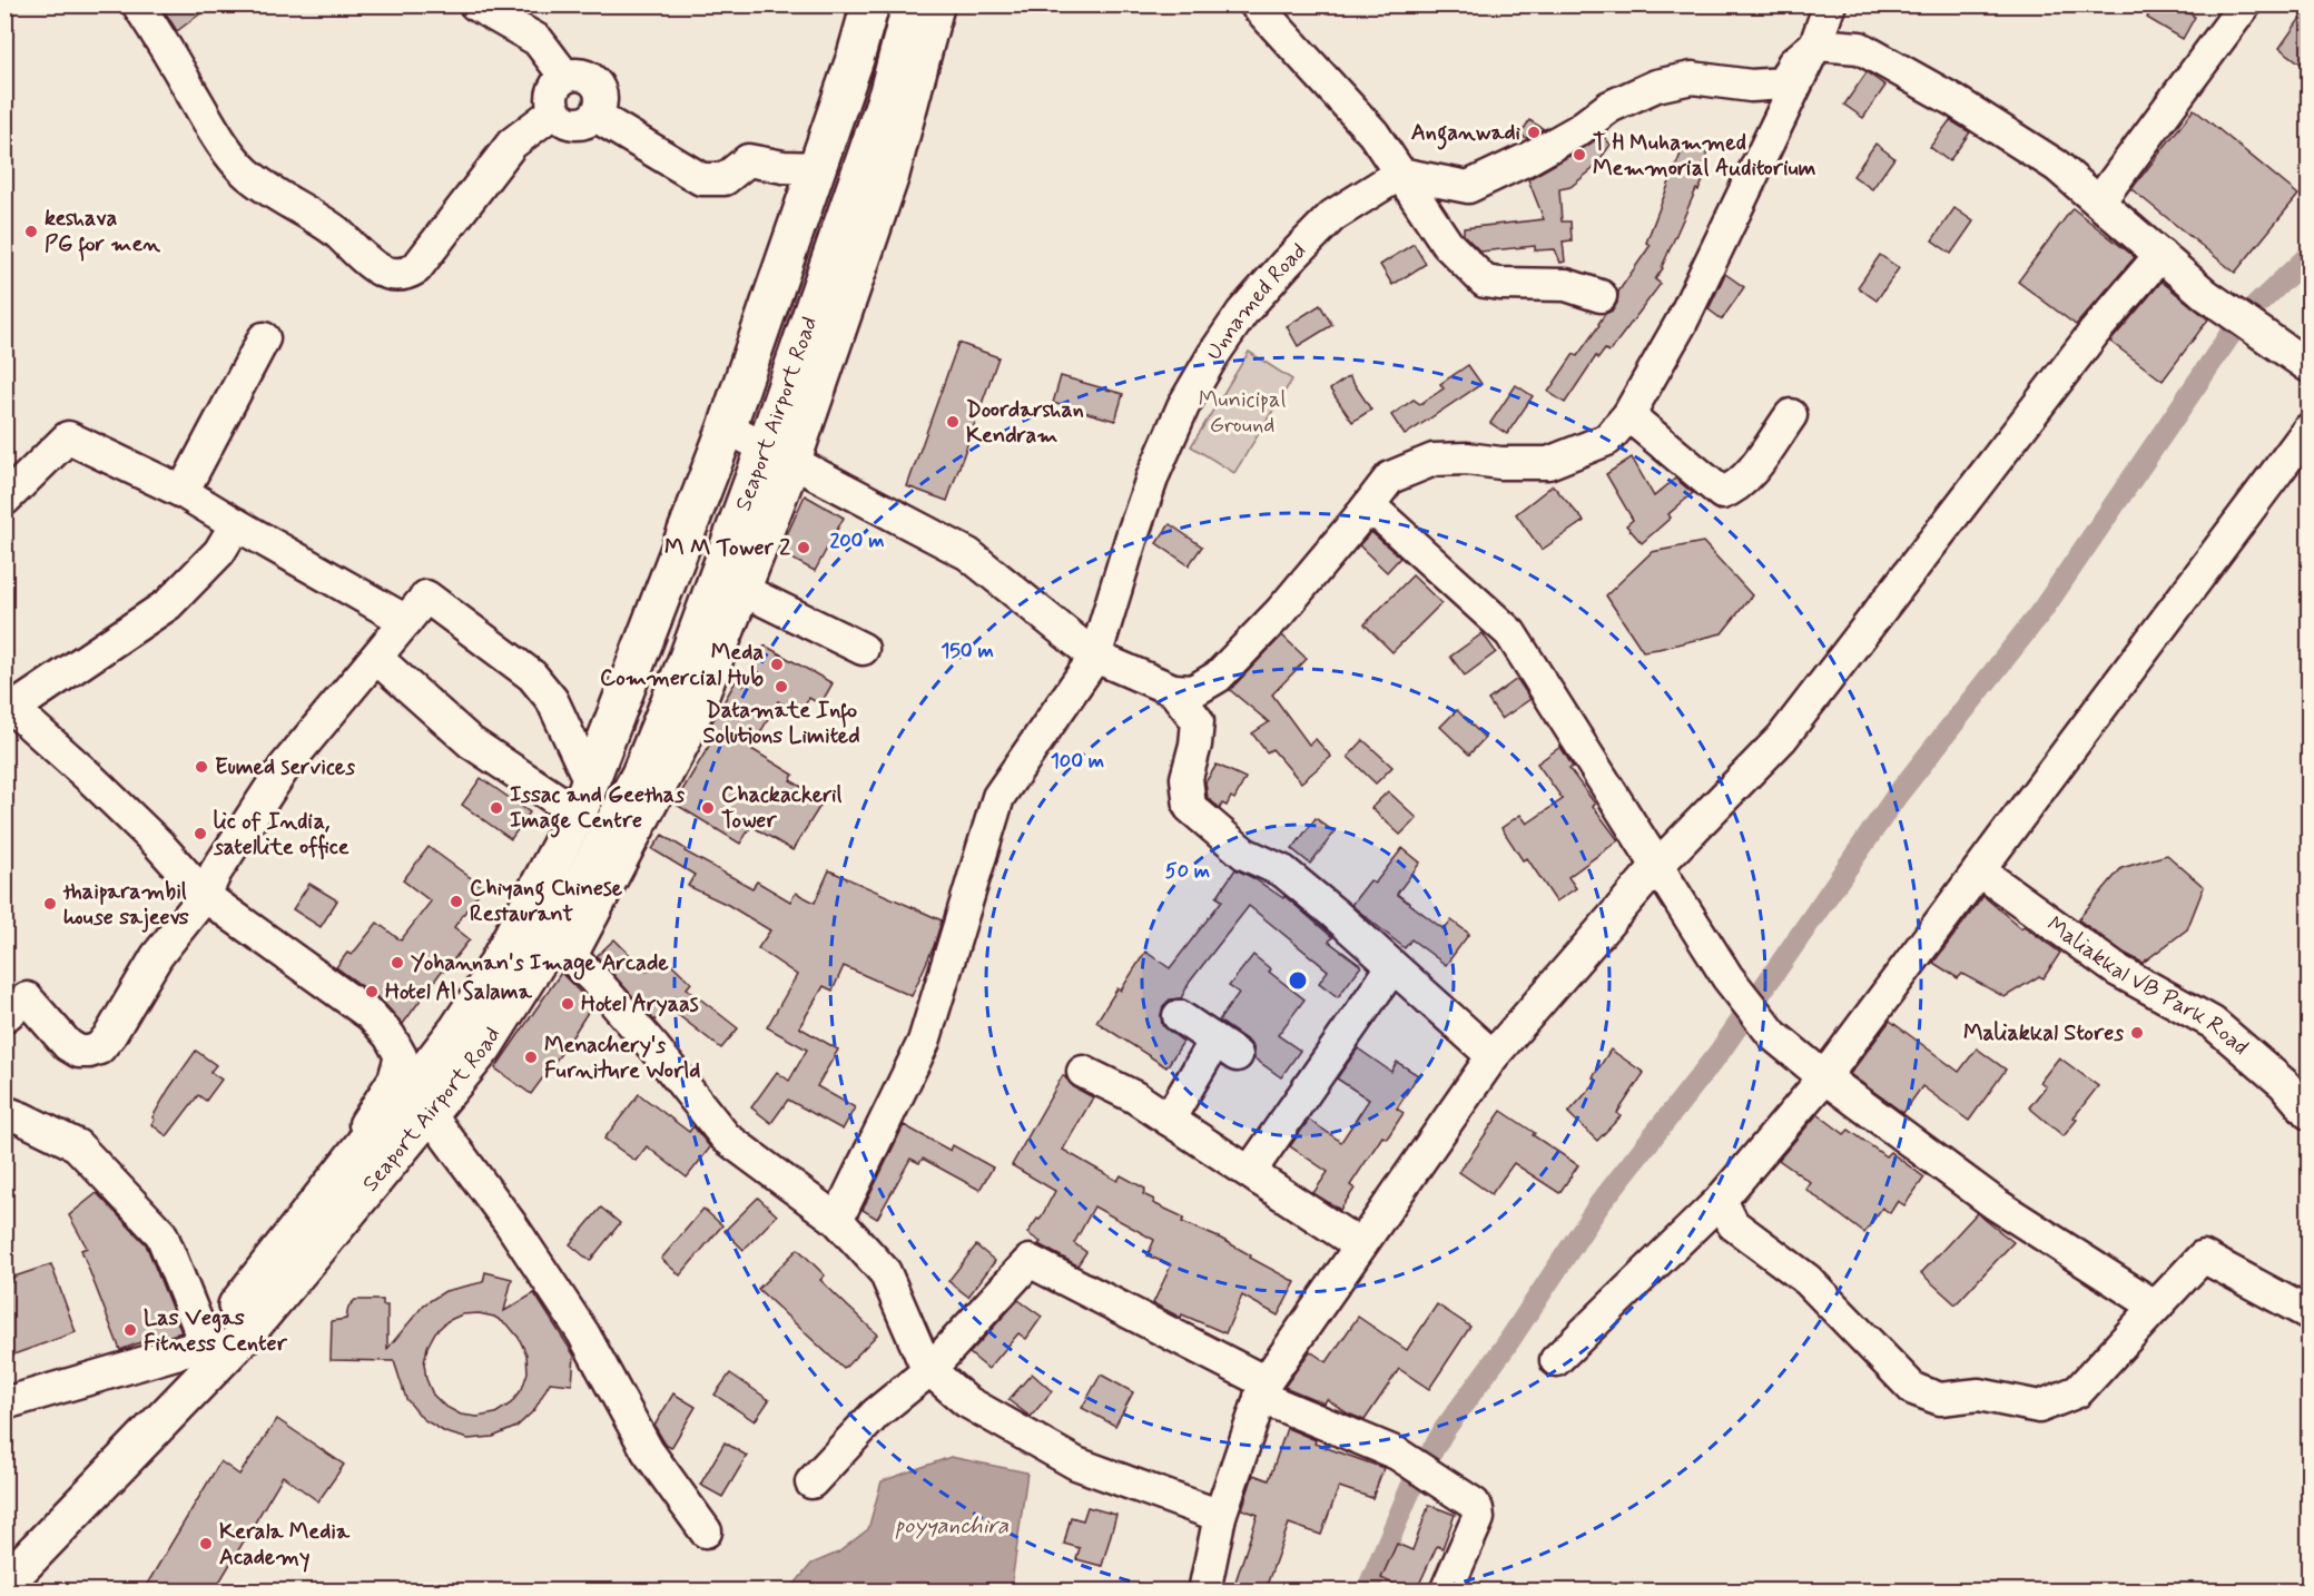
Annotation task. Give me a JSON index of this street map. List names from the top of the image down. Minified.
{"streets":{"main road":["Seaport Airport Road"],"street":["Unnamed Road","Maliakkal VB Park Road"]},"water":["poyyanchira"],"parks":["Municipal Ground"],"places":["Anganwadi","T H Muhammed Memmorial Auditorium","keshava PG for men","Doordarshan Kendram","M M Tower 2","Meda Commercial Hub","Datamate Info Solutions Limited","Eumed services","Issac and Geethas Image Centre","Chackackeril Tower","lic of India, satellite office","Chiyang Chinese Restaurant","thaiparambil house sajeevs","Yohannan's Image Arcade","Hotel Al Salama","Hotel Aryaas","Maliakkal Stores","Menachery's Furniture World","Las Vegas Fitness Center","Kerala Media Academy"],"rings":["200 m","150 m","100 m","50 m"]}
